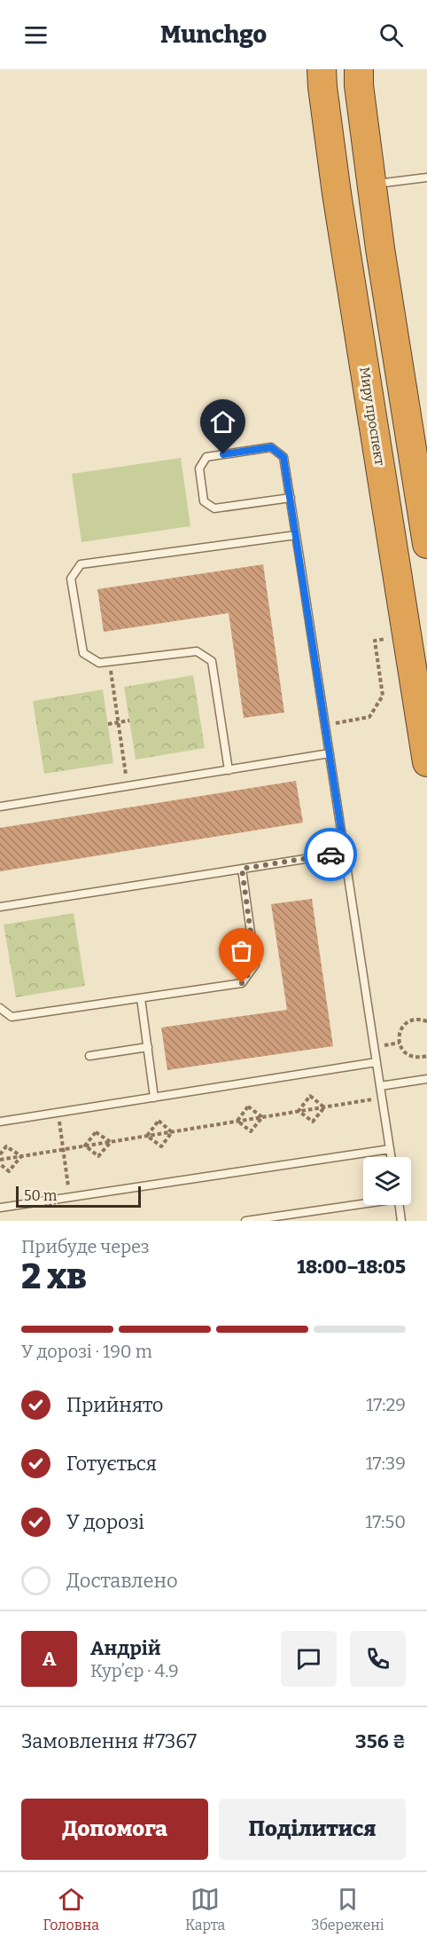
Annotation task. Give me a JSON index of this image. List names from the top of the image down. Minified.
{"streets":{"highway":["Миру проспект"]},"scale_bar":"50 m","page":{"header":"Munchgo","scale":"50 m","heading":["2 хв","Прибуде через","18:00–18:05"],"panel":["Андрій","Кур’єр · 4.9","Замовлення #7367","356 ₴"],"bar":"У дорозі · 190 m","list":[["Прийнято","17:29"],["Готується","17:39"],["У дорозі","17:50"],"Доставлено"],"round":"А","buttons":["Допомога","Поділитися"],"tabs":["Головна","Карта","Збережені"]}}
